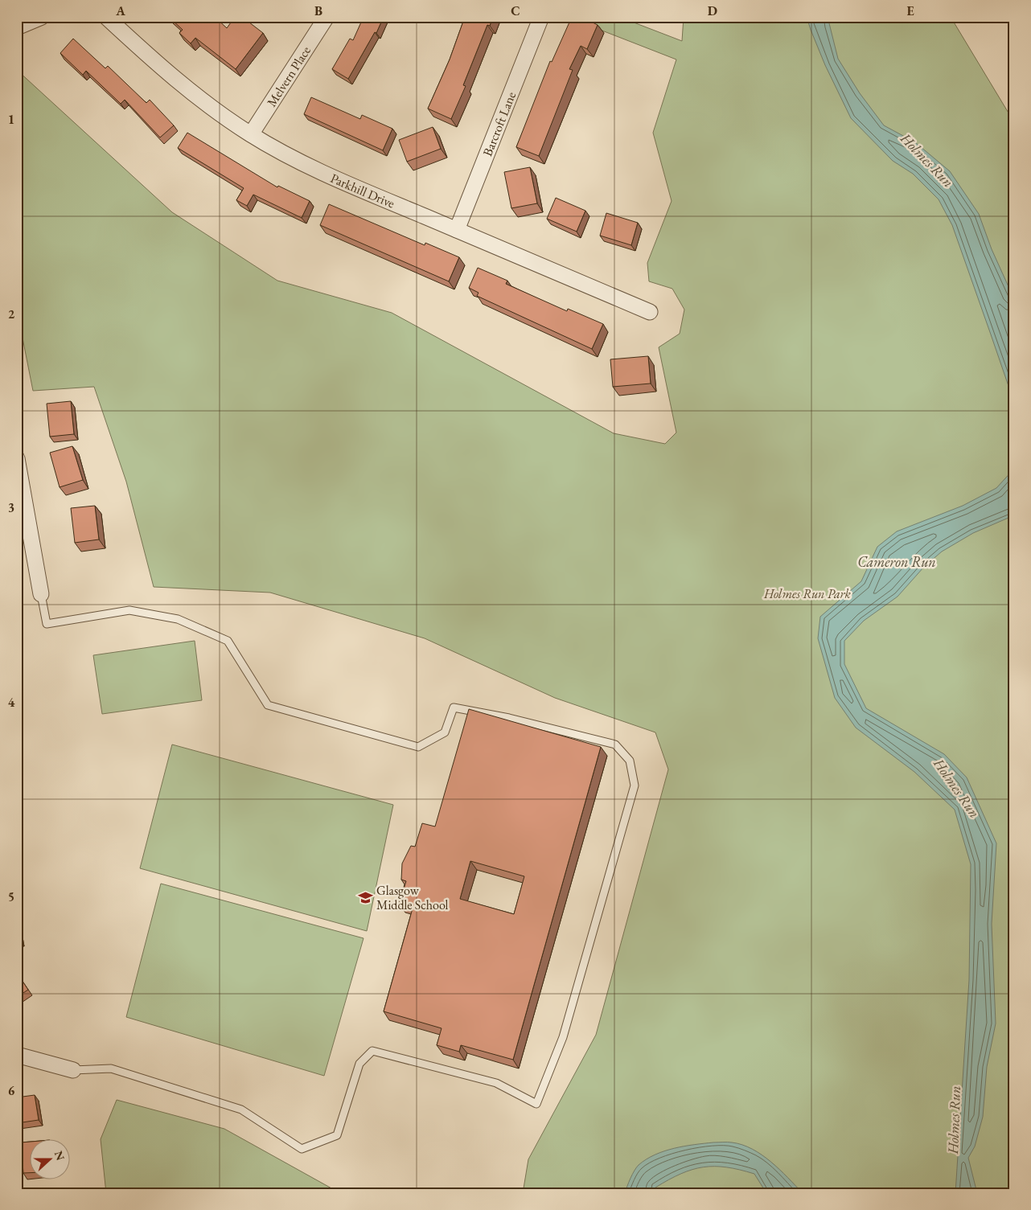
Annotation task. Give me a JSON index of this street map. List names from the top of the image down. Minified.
{"streets":{"street":["Melvern Place","Barcroft Lane","Parkhill Drive"]},"crossings":[["Melvern Place","Parkhill Drive"],["Barcroft Lane","Parkhill Drive"]],"water":["Holmes Run","Cameron Run"],"parks":["Holmes Run Park"],"places":{"school or university":["Glasgow Middle School"]},"north":"right","grid":{"columns":["A","B","C","D","E"],"rows":["1","2","3","4","5","6"]}}
